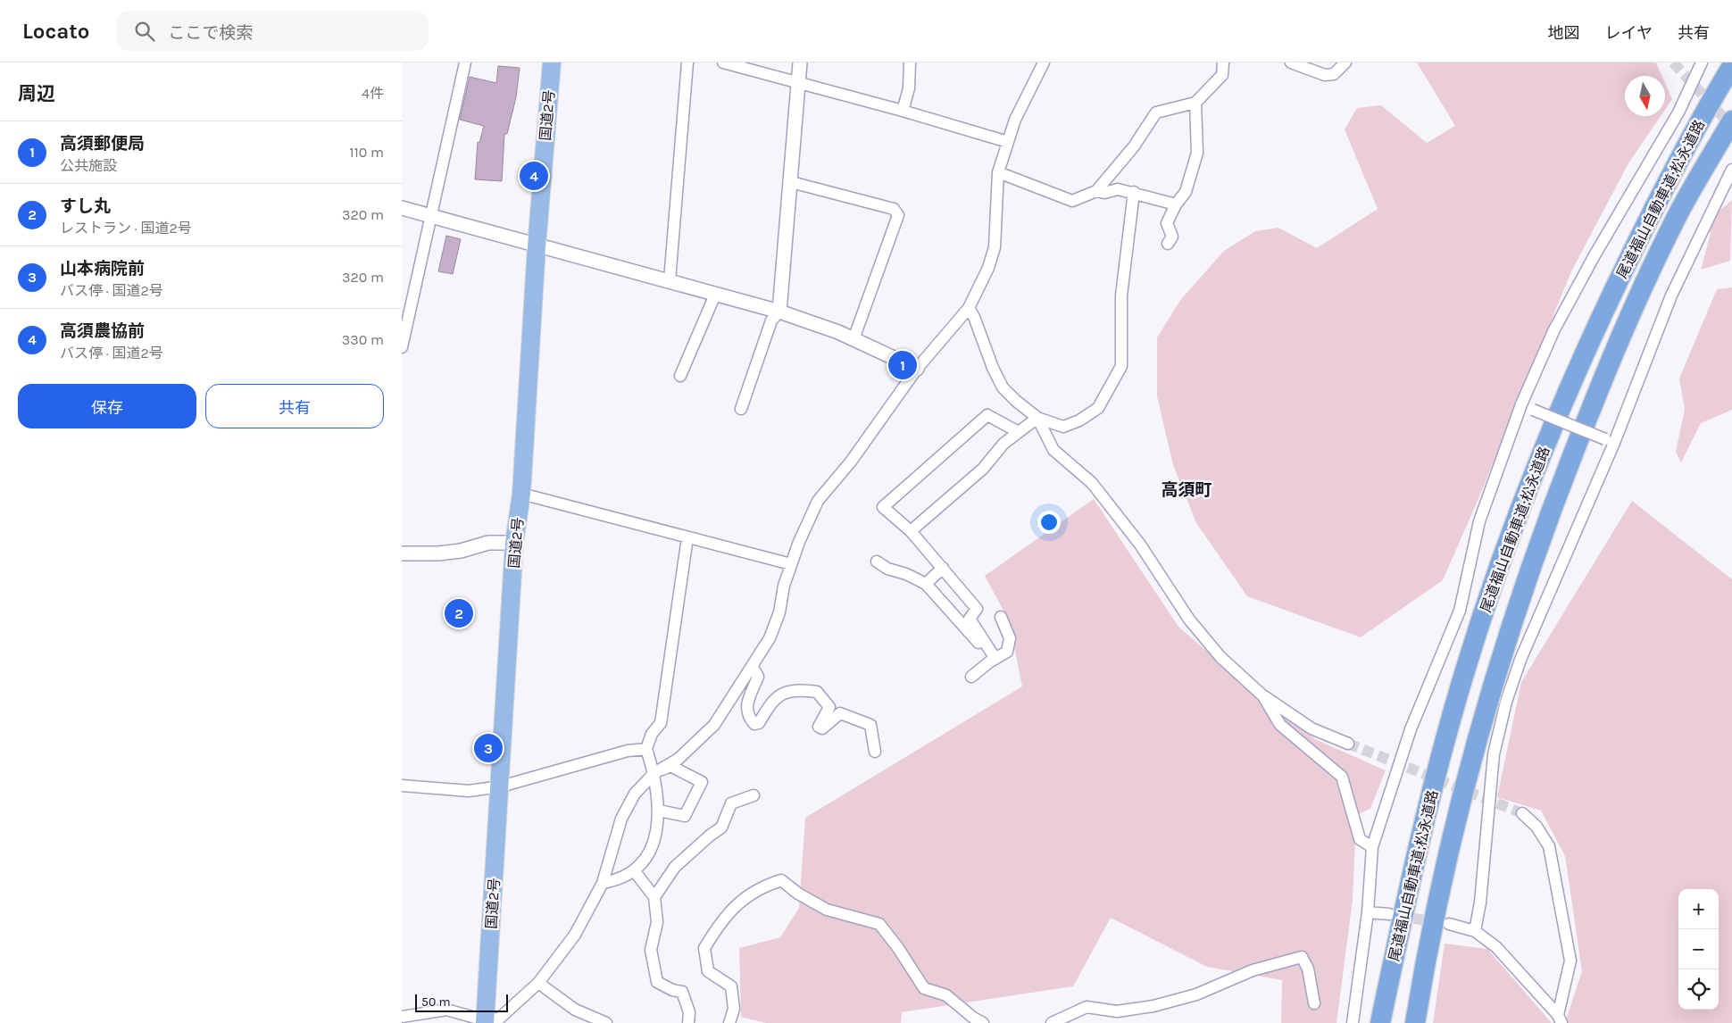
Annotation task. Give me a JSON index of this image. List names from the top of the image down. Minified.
{"streets":{"highway":["国道2号","尾道福山自動車道;松永道路"]},"districts":["高須町"],"scale_bar":"50 m","north":"bottom","page":{"header":"Locato","search":"ここで検索","nav":["地図","レイヤ","共有"],"heading":["周辺","4件"],"list":[{"mark":"1","name":"高須郵便局","note":"公共施設","value":"110 m"},{"mark":"2","name":"すし丸","note":"レストラン · 国道2号","value":"320 m"},{"mark":"3","name":"山本病院前","note":"バス停 · 国道2号","value":"320 m"},{"mark":"4","name":"高須農協前","note":"バス停 · 国道2号","value":"330 m"}],"pins":["4","1","2","3"],"buttons":["保存","共有"],"map_buttons":["+","−"],"scale":"50 m"}}
